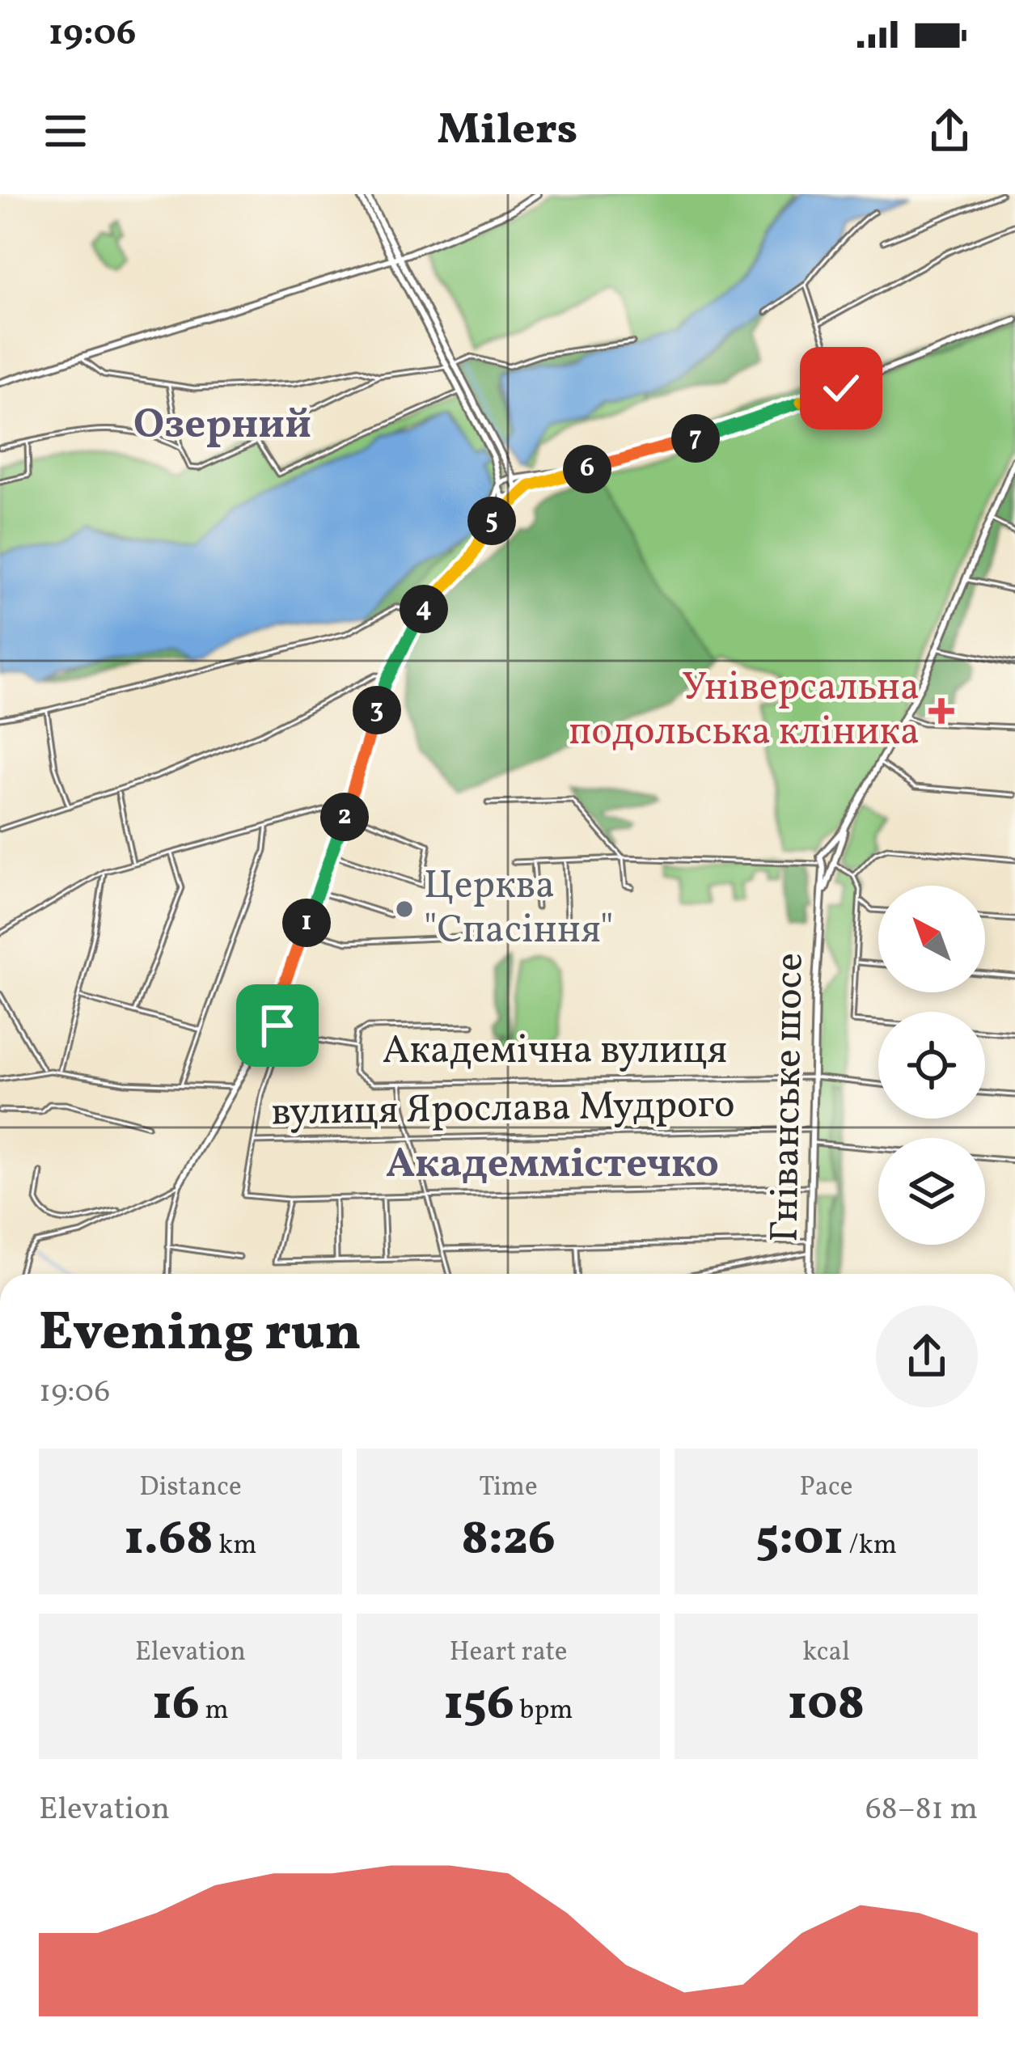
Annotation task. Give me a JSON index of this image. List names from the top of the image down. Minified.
{"streets":{"main road":["Гніванське шосе"],"street":["Академічна вулиця","вулиця Ярослава Мудрого"]},"crossings":[["Академічна вулиця","Гніванське шосе"],["Гніванське шосе","вулиця Ярослава Мудрого"]],"districts":["Озерний","Академмістечко"],"places":{"health":["Універсальна подольська кліника"],"other":["Церква \"Спасіння\""]},"north":"top left","page":{"status":"19:06","header":"Milers","pins":["7","6","5","4","3","2","1"],"heading":["Evening run","19:06"],"stats":[["Distance","1.68 km"],["Time","8:26"],["Pace","5:01 /km"],["Elevation","16 m"],["Heart rate","156 bpm"],["kcal","108"]],"chart":["Elevation","68–81 m"]}}
